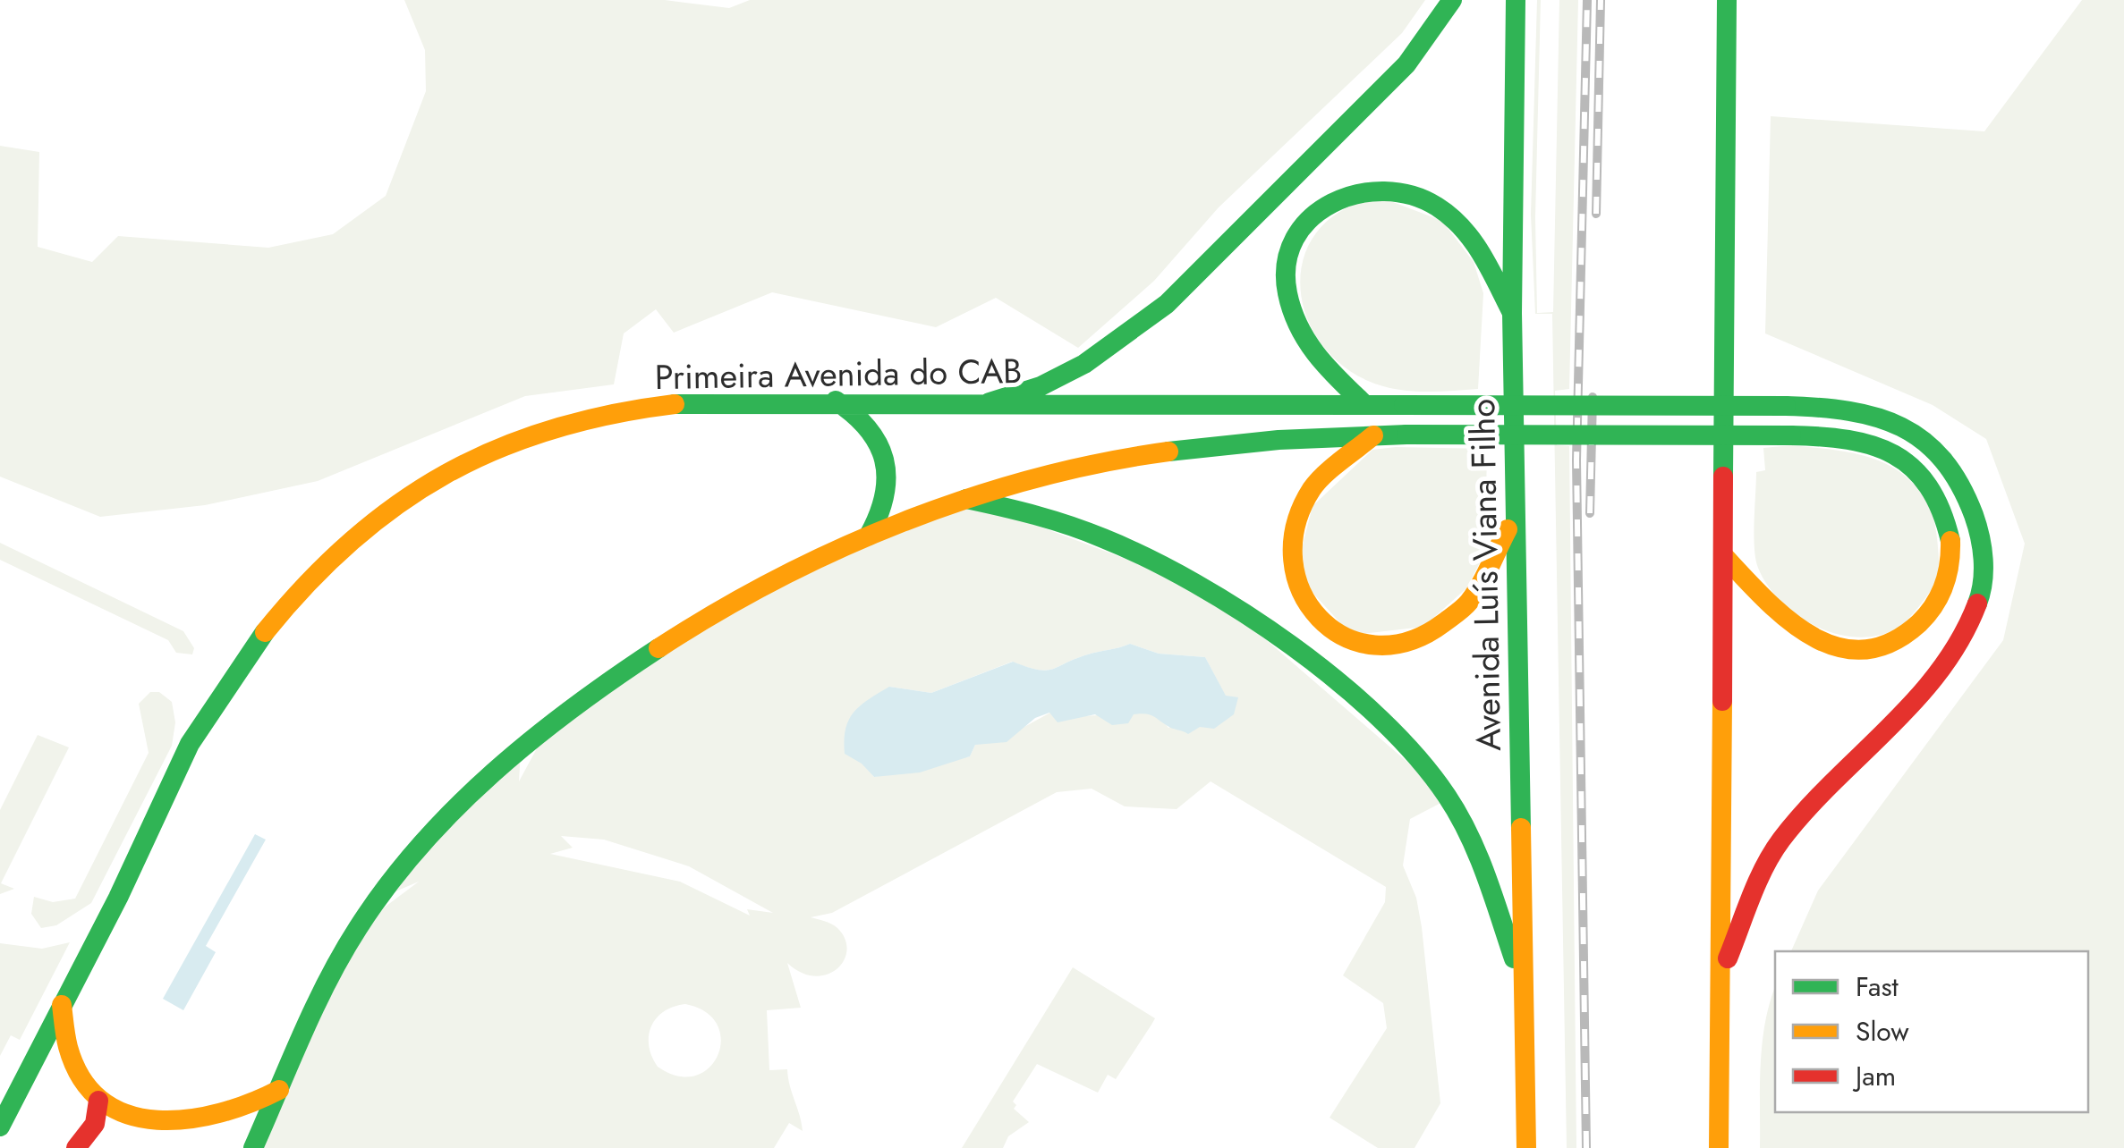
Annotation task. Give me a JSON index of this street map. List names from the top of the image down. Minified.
{"streets":{"main road":["Primeira Avenida do CAB","Avenida Luís Viana Filho"]},"legend":["Fast","Slow","Jam"]}
